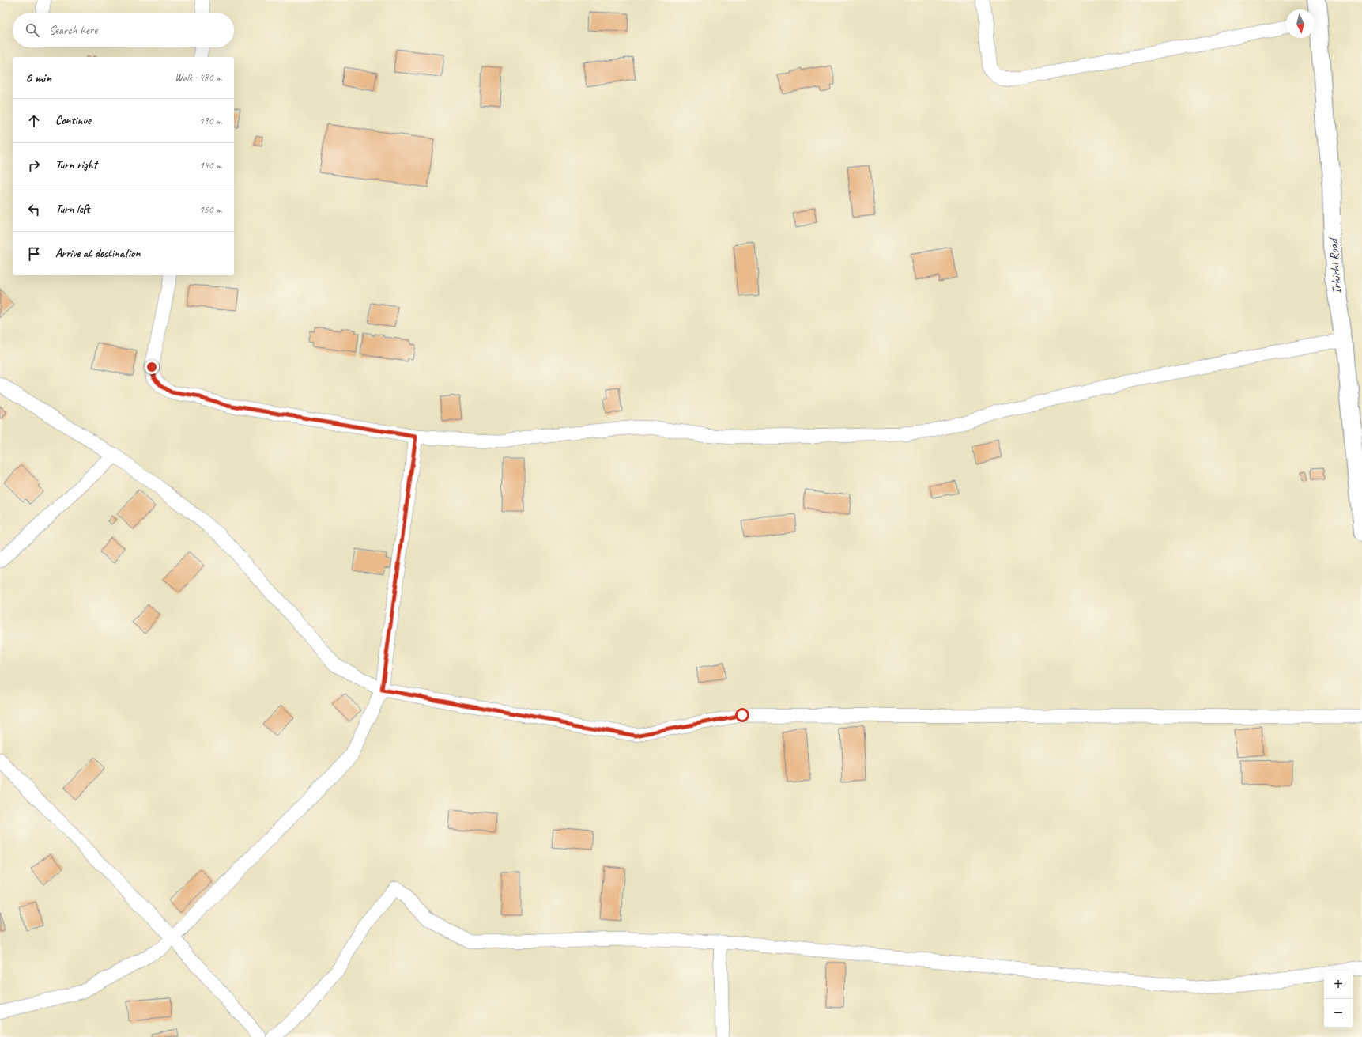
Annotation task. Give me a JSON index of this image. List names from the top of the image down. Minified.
{"streets":{"street":["Irhirhi Road"]},"north":"bottom","page":{"search":"Search here","heading":["6 min","Walk · 480 m"],"list":[["Continue","190 m"],["Turn right","140 m"],["Turn left","150 m"],"Arrive at destination"],"map_buttons":["+","−"]}}
